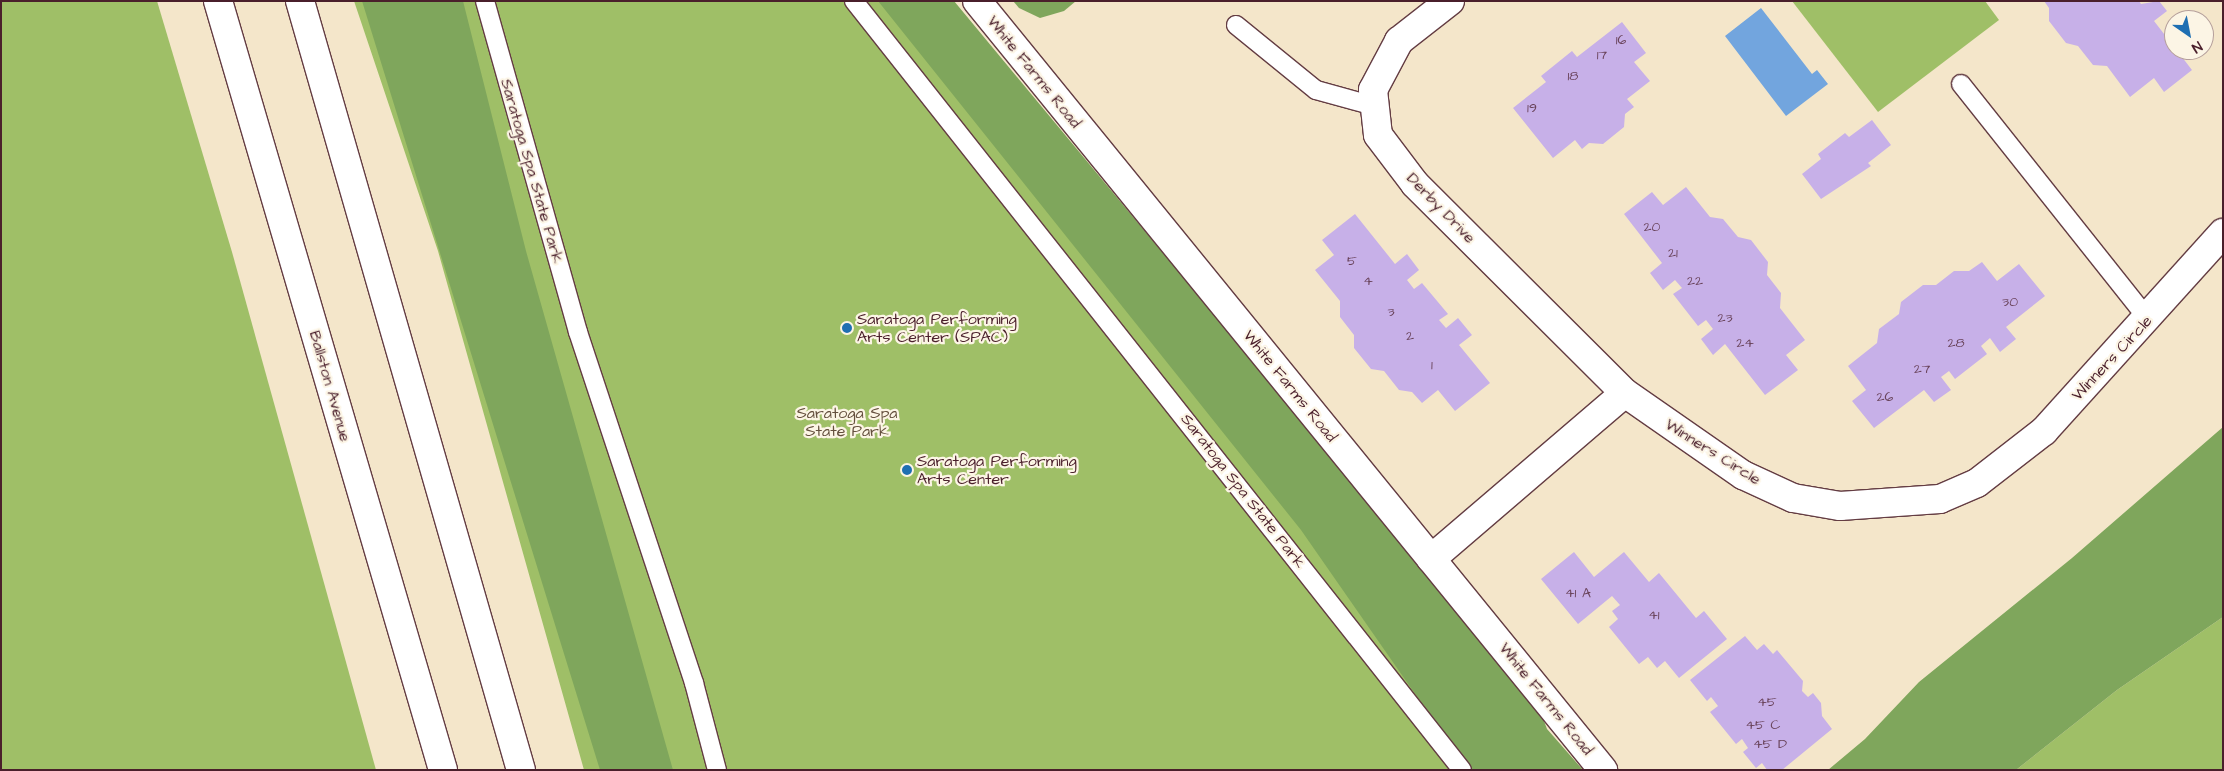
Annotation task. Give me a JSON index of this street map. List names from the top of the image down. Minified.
{"streets":{"main road":["White Farms Road","Derby Drive","Winners Circle","Ballston Avenue"],"lane":["Saratoga Spa State Park"]},"crossings":[["Derby Drive","Winners Circle"]],"parks":["Saratoga Spa State Park"],"places":["Saratoga Performing Arts Center (SPAC)","Saratoga Performing Arts Center"],"house_numbers":["16","17","18","19","20","21","5","4","22","30","3","23","2","24","28","1","27","26","41 A","41","45","45 C","45 D"],"north":"bottom right"}
